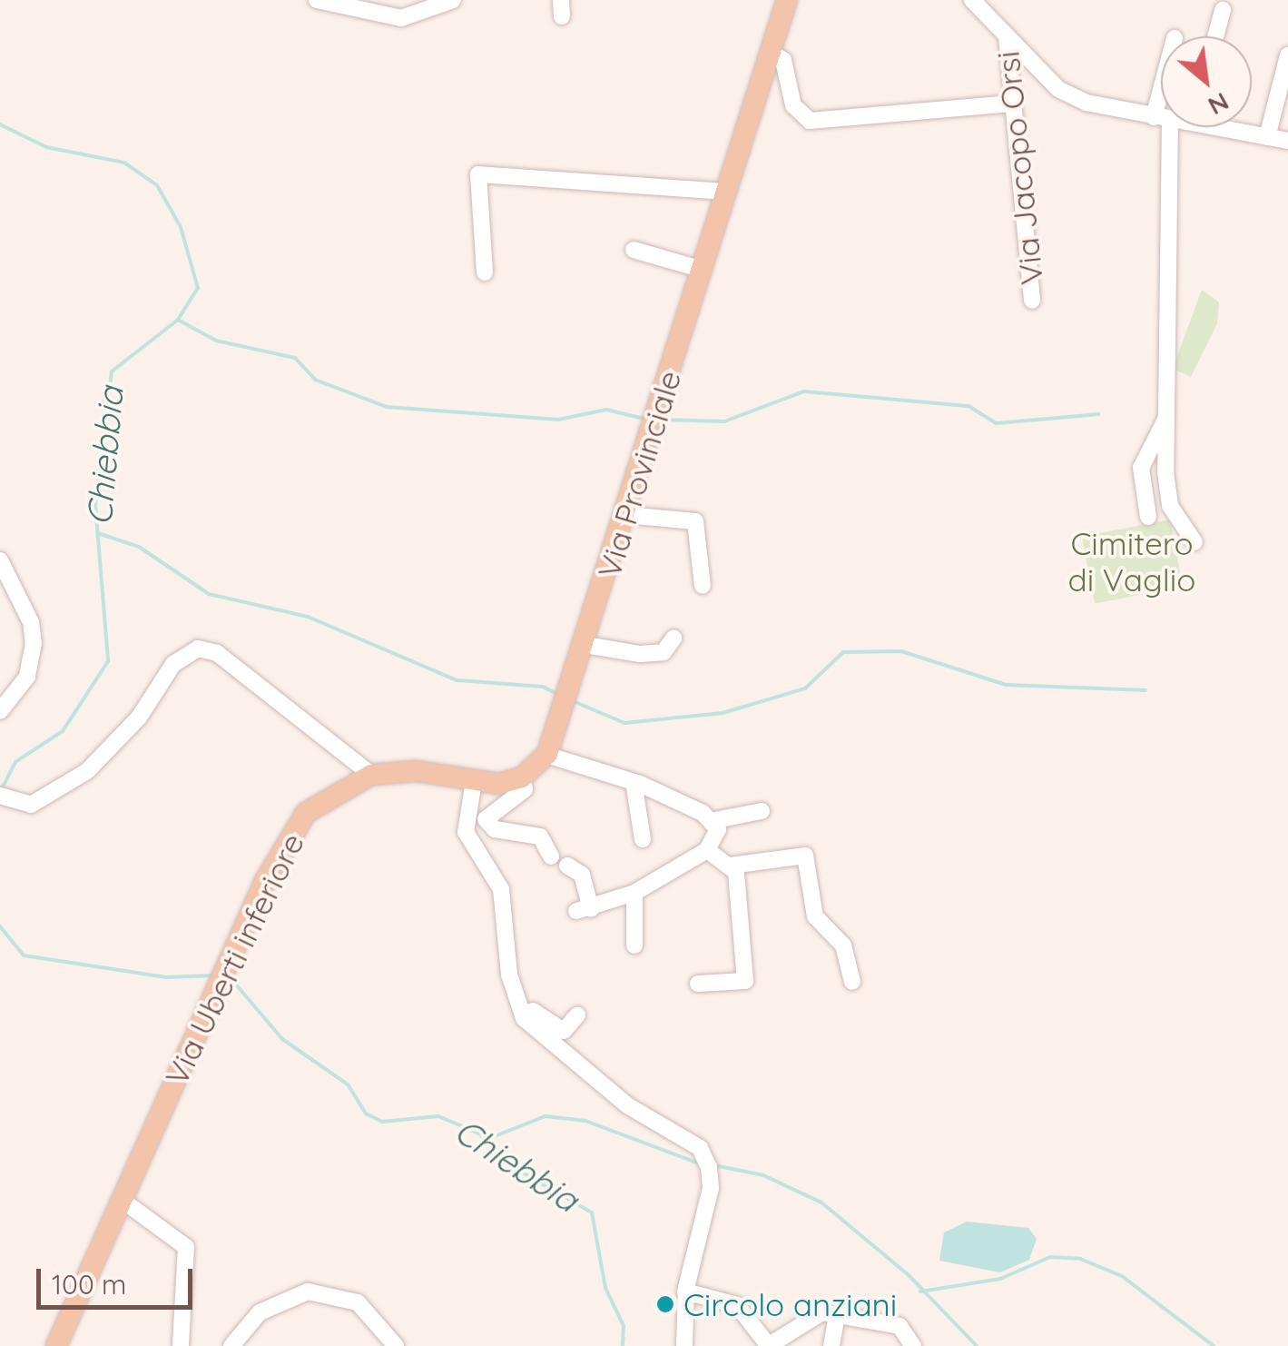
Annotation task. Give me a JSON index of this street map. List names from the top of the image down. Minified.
{"streets":{"main road":["Via Provinciale","Via Uberti inferiore"],"street":["Via Jacopo Orsi"]},"water":["Chiebbia"],"parks":["Cimitero di Vaglio"],"places":["Circolo anziani"],"scale_bar":"100 m","north":"bottom right"}
